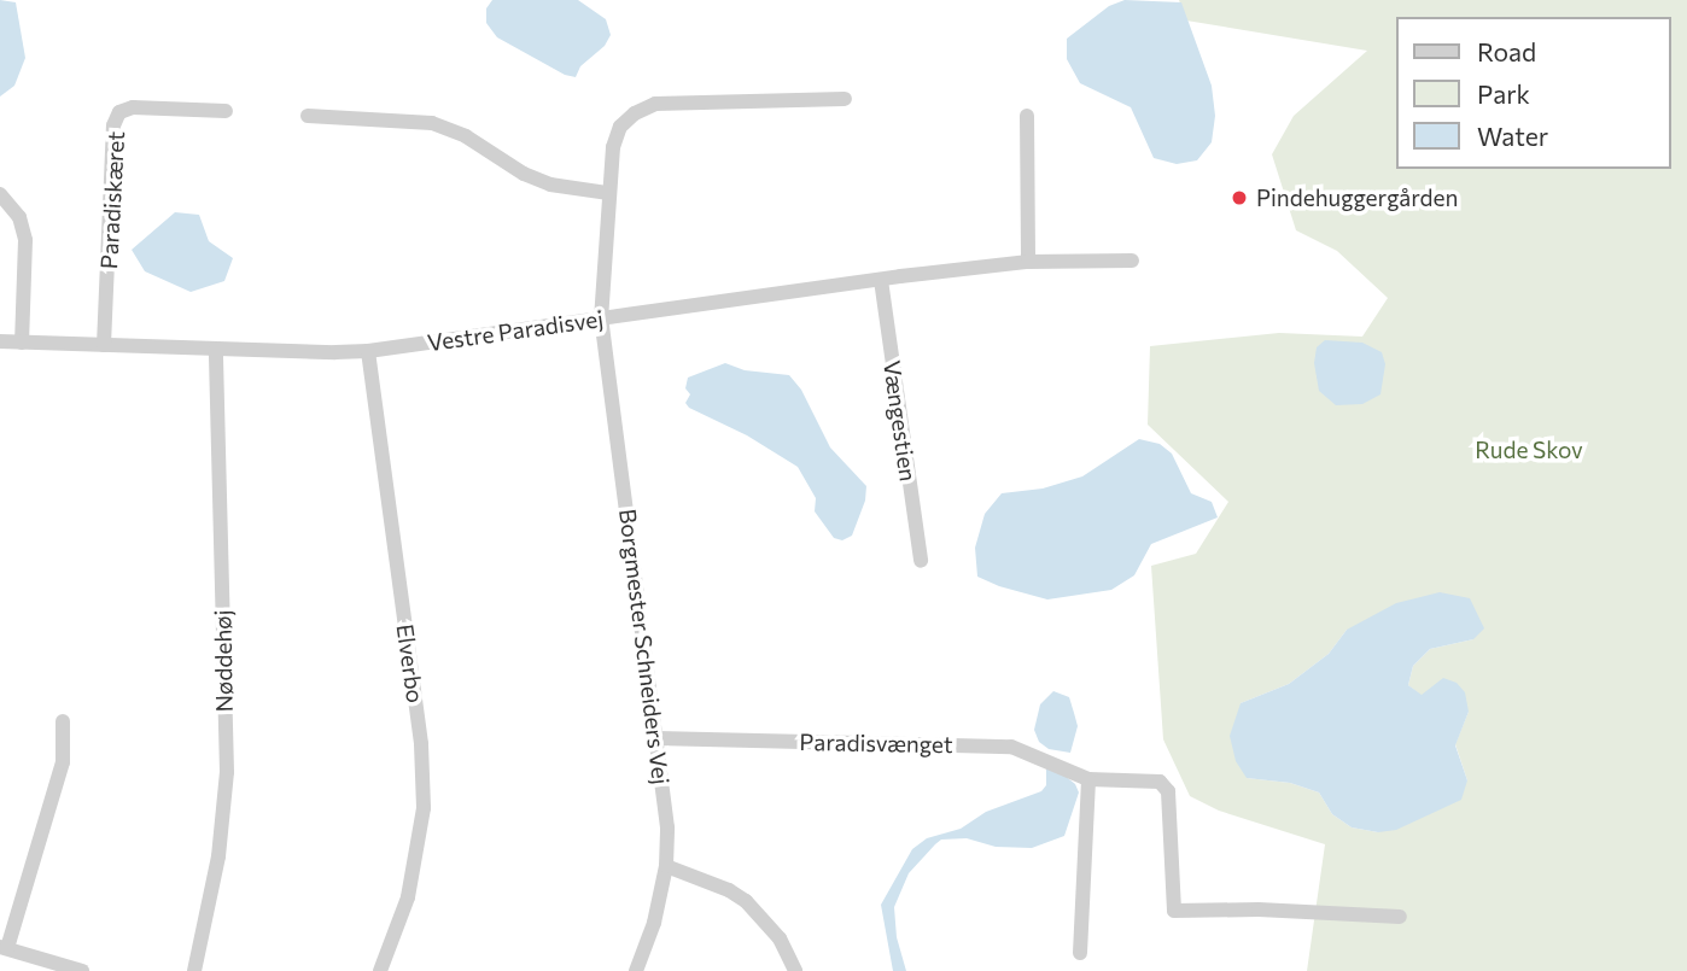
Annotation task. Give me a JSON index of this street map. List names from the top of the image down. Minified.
{"streets":{"street":["Paradiskæret","Vestre Paradisvej","Vængestien","Borgmester Schneiders Vej","Nøddehøj","Elverbo","Paradisvænget"]},"crossings":[["Paradiskæret","Vestre Paradisvej"],["Vestre Paradisvej","Vængestien"],["Vestre Paradisvej","Borgmester Schneiders Vej"],["Vestre Paradisvej","Nøddehøj"],["Vestre Paradisvej","Elverbo"],["Borgmester Schneiders Vej","Paradisvænget"]],"parks":["Rude Skov"],"places":["Pindehuggergården"],"legend":["Road","Park","Water"]}
